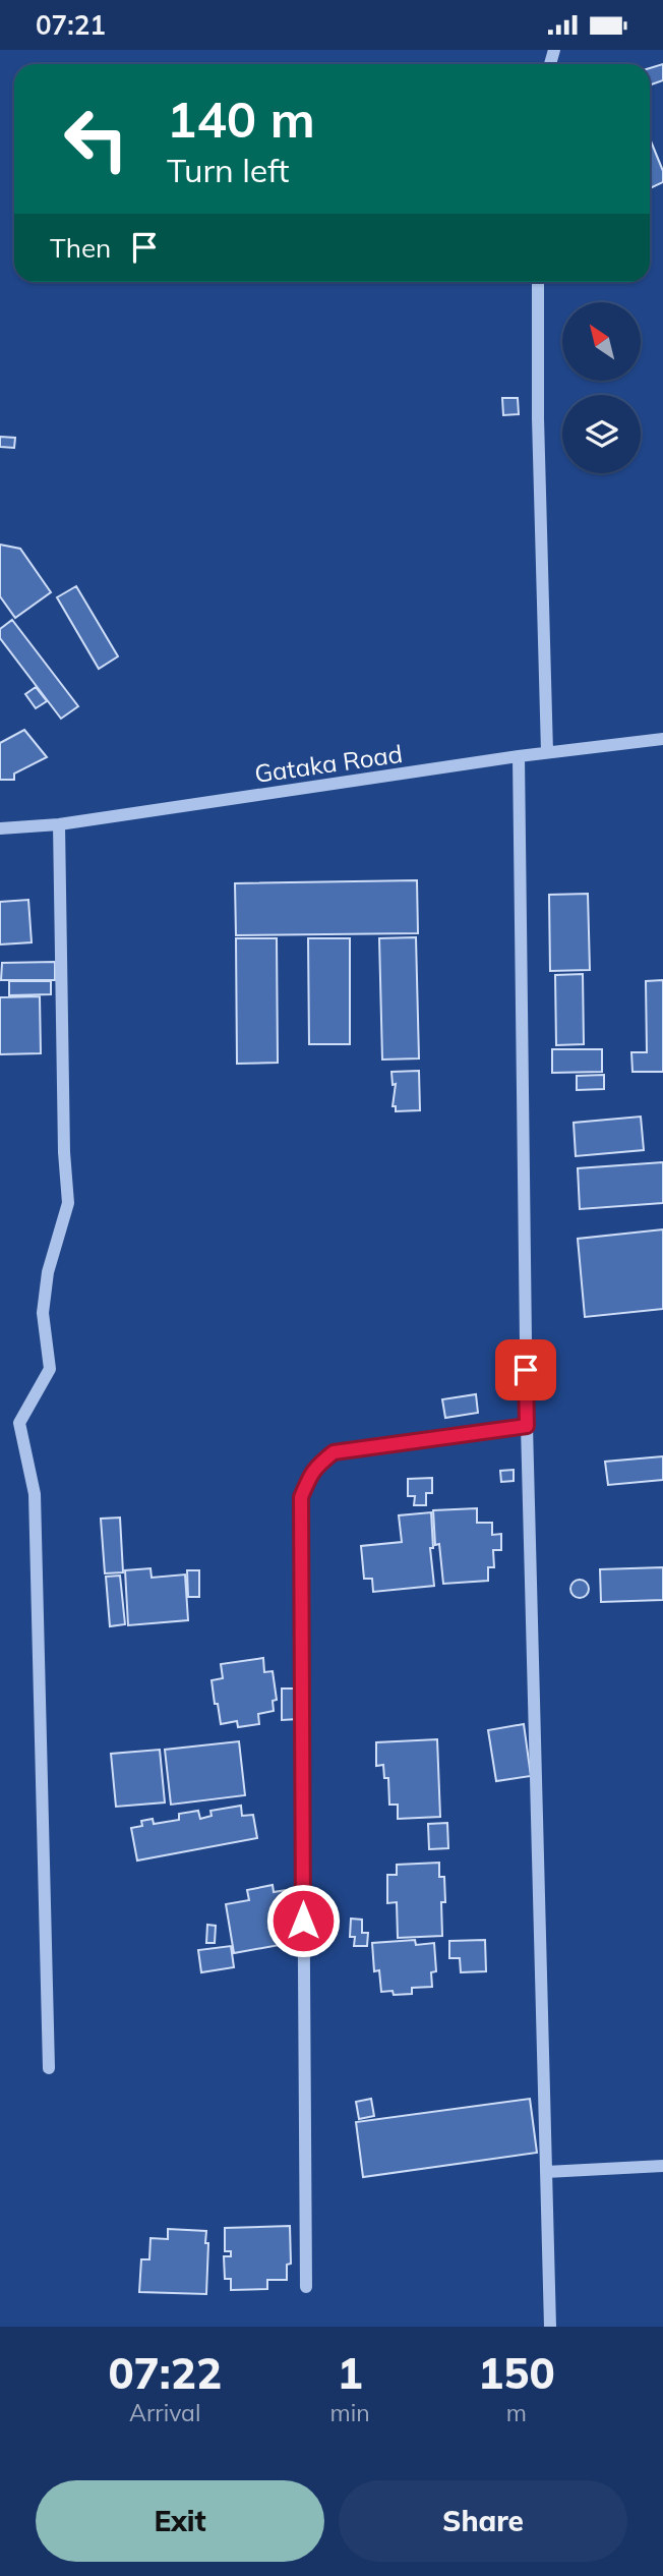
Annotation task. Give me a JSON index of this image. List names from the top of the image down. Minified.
{"streets":{"street":["Gataka Road"]},"north":"top left","page":{"status":"07:21","turn":["140 m","Turn left"],"then":"Then","eta":["07:22","Arrival","1","min","150","m"],"buttons":["Exit","Share"]}}
